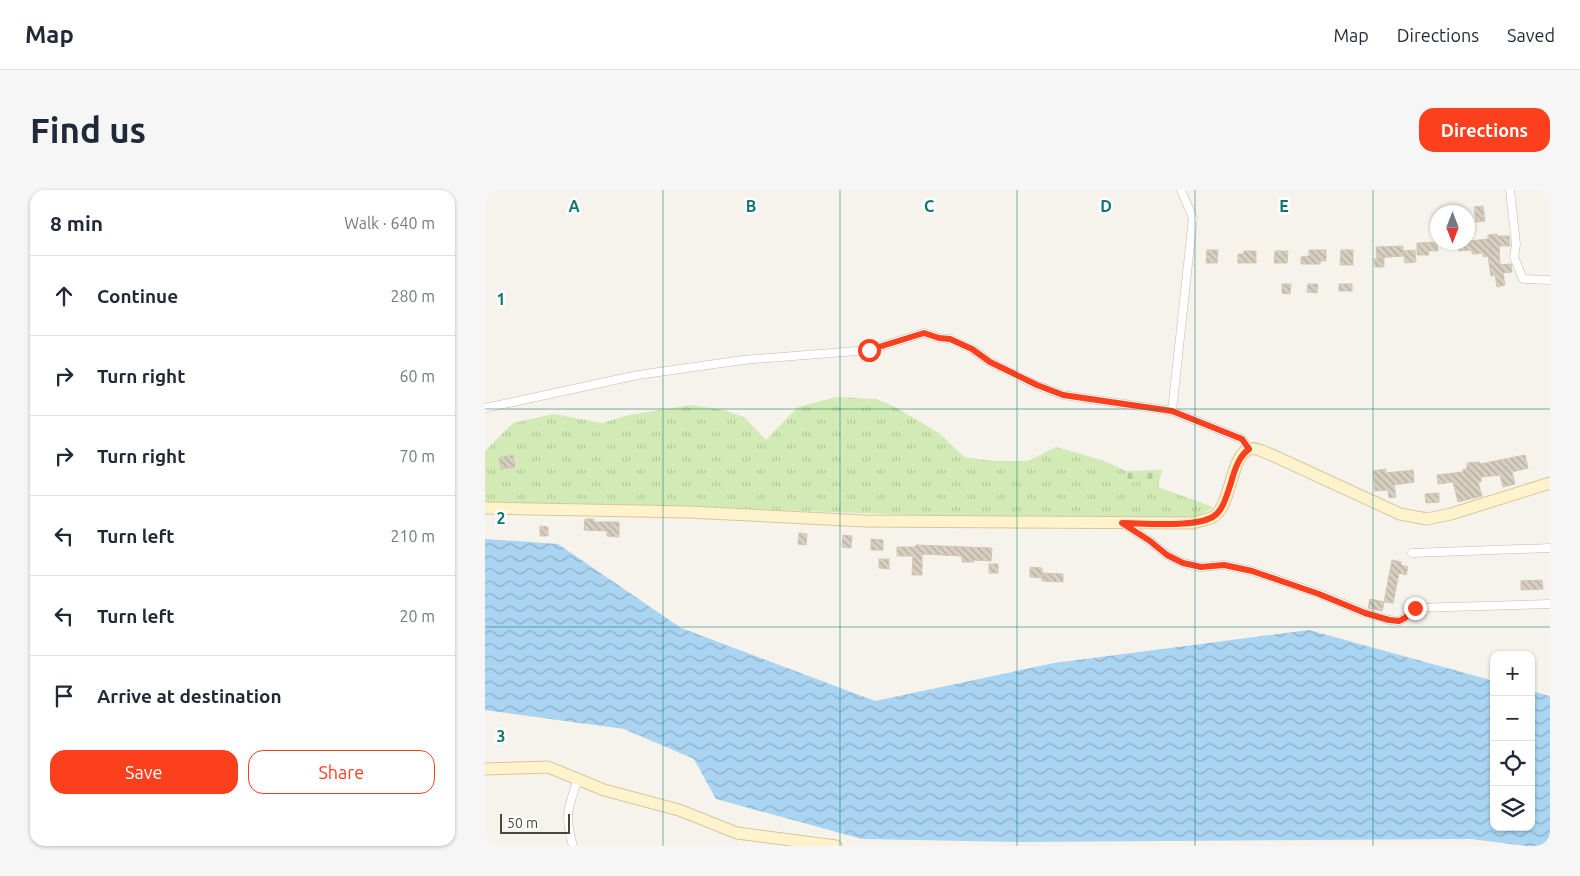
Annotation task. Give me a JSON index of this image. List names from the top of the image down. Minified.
{"scale_bar":"50 m","north":"bottom","page":{"header":"Map","nav":["Map","Directions","Saved"],"buttons":["Directions",["Save","Share"]],"title":"Find us","heading":["8 min","Walk · 640 m"],"list":[["Continue","280 m"],["Turn right","60 m"],["Turn right","70 m"],["Turn left","210 m"],["Turn left","20 m"],"Arrive at destination"],"map_buttons":["+","−"],"scale":"50 m"},"grid":{"columns":["A","B","C","D","E"],"rows":["1","2","3"]}}
